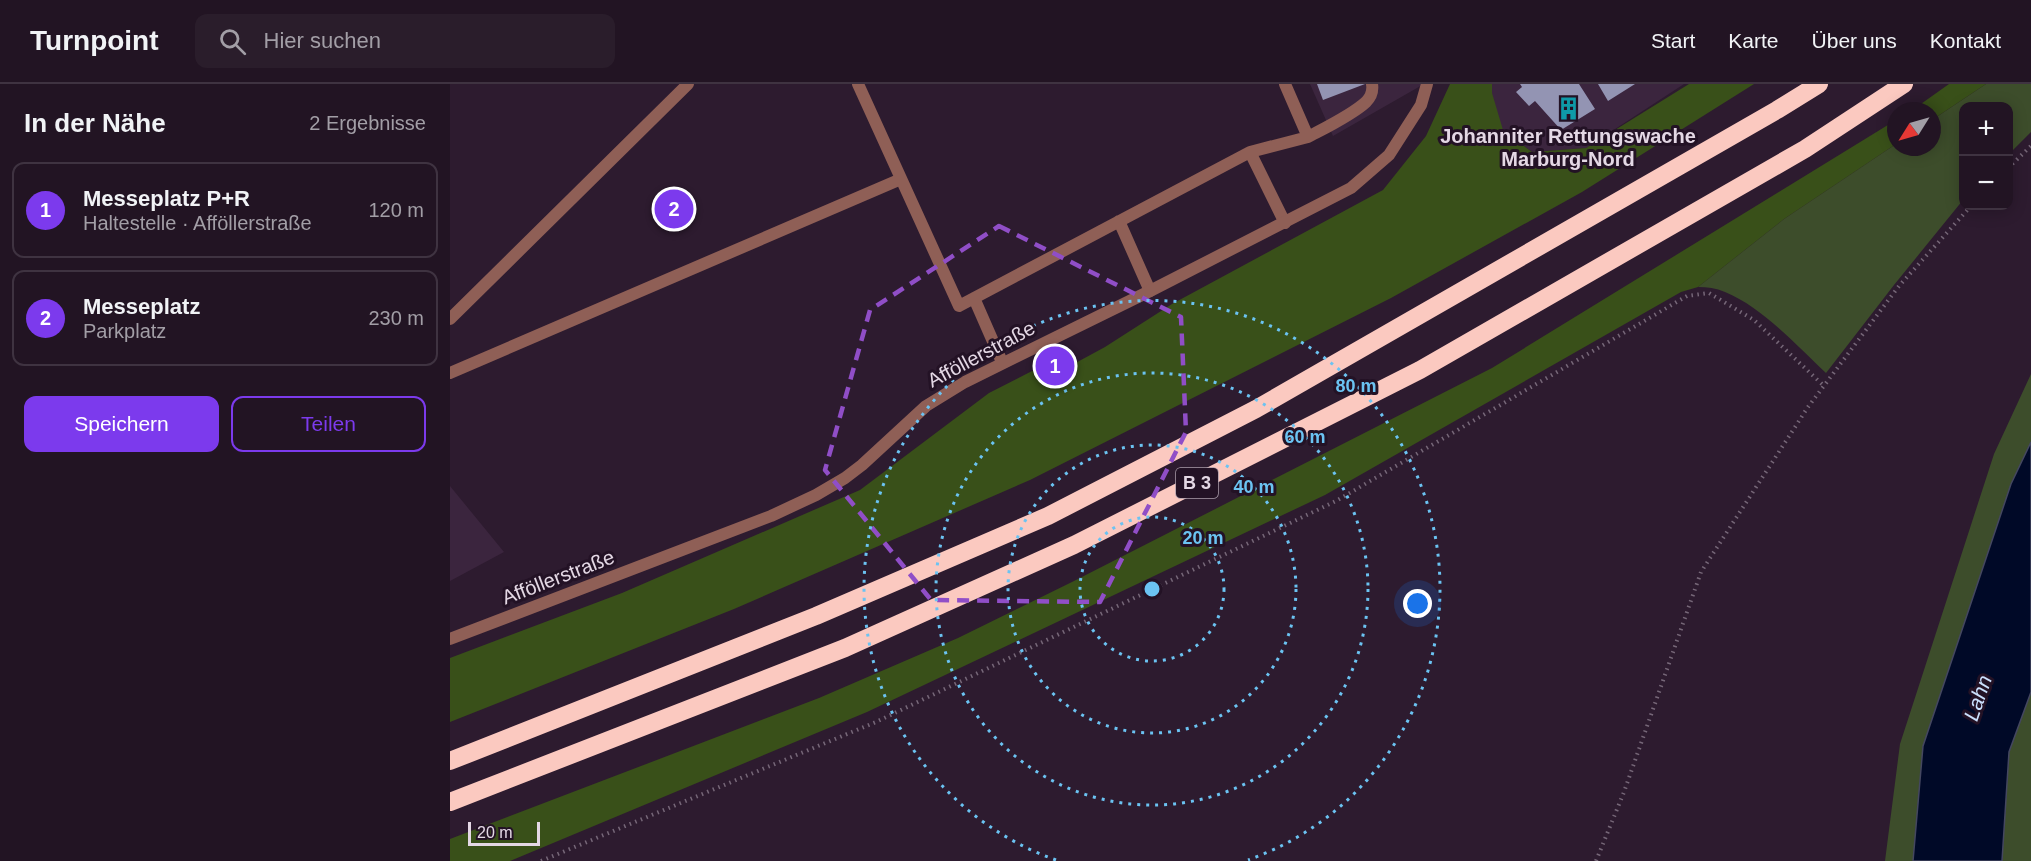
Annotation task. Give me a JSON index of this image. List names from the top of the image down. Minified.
{"streets":{"highway":["B 3"],"street":["Afföllerstraße"]},"water":["Lahn"],"places":{"building":["Johanniter Rettungswache Marburg-Nord"]},"scale_bar":"20 m","north":"bottom left","page":{"header":"Turnpoint","search":"Hier suchen","nav":["Start","Karte","Über uns","Kontakt"],"heading":["In der Nähe","2 Ergebnisse"],"map_buttons":["+","−"],"list":[{"mark":"1","name":"Messeplatz P+R","note":"Haltestelle · Afföllerstraße","value":"120 m"},{"mark":"2","name":"Messeplatz","note":"Parkplatz","value":"230 m"}],"pins":["2","1"],"buttons":["Speichern","Teilen"],"scale":"20 m"},"rings":["80 m","60 m","40 m","20 m"]}
